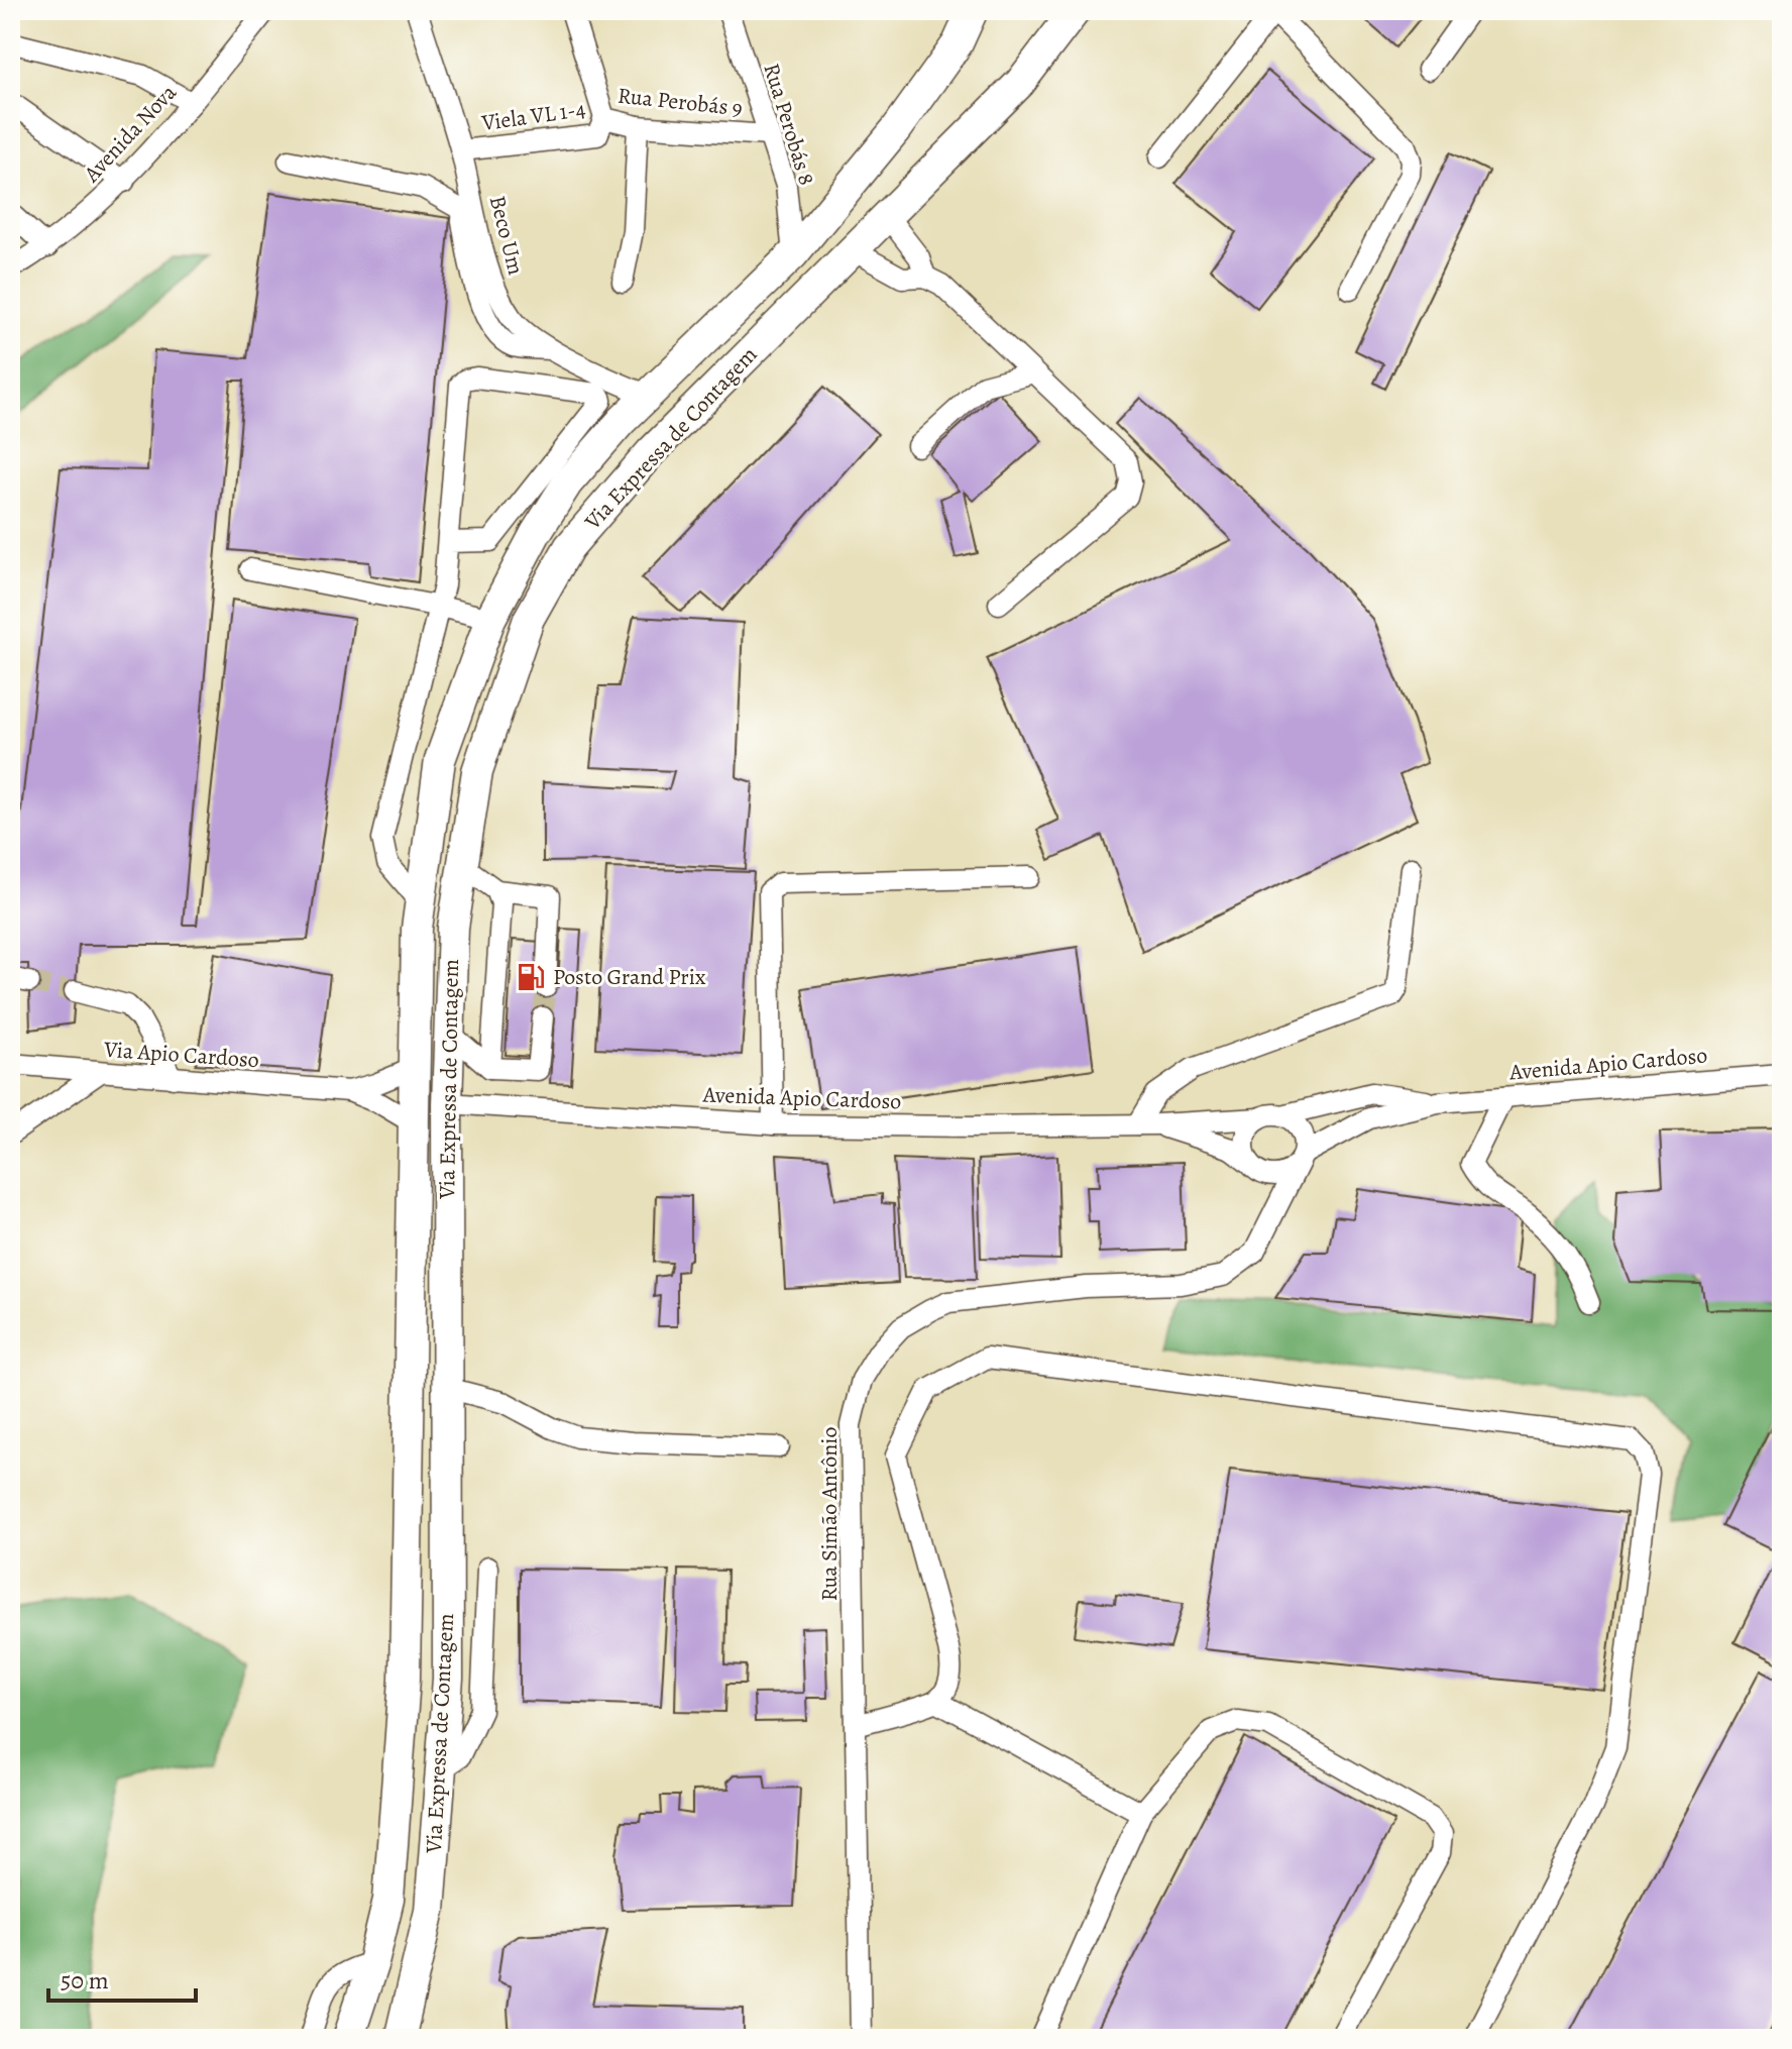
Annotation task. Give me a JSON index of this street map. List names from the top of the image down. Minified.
{"streets":{"highway":["Via Expressa de Contagem"],"street":["Rua Perobás 9","Viela VL 1-4","Rua Perobás 8","Avenida Nova","Beco Um","Via Apio Cardoso","Avenida Apio Cardoso","Rua Simão Antônio"]},"crossings":[["Rua Perobás 9","Viela VL 1-4"],["Rua Perobás 9","Rua Perobás 8"],["Viela VL 1-4","Beco Um"],["Rua Perobás 8","Via Expressa de Contagem"],["Beco Um","Via Expressa de Contagem"],["Via Expressa de Contagem","Via Apio Cardoso"],["Via Expressa de Contagem","Avenida Apio Cardoso"],["Avenida Apio Cardoso","Rua Simão Antônio"]],"places":{"fuel station":["Posto Grand Prix"]},"scale_bar":"50 m"}
